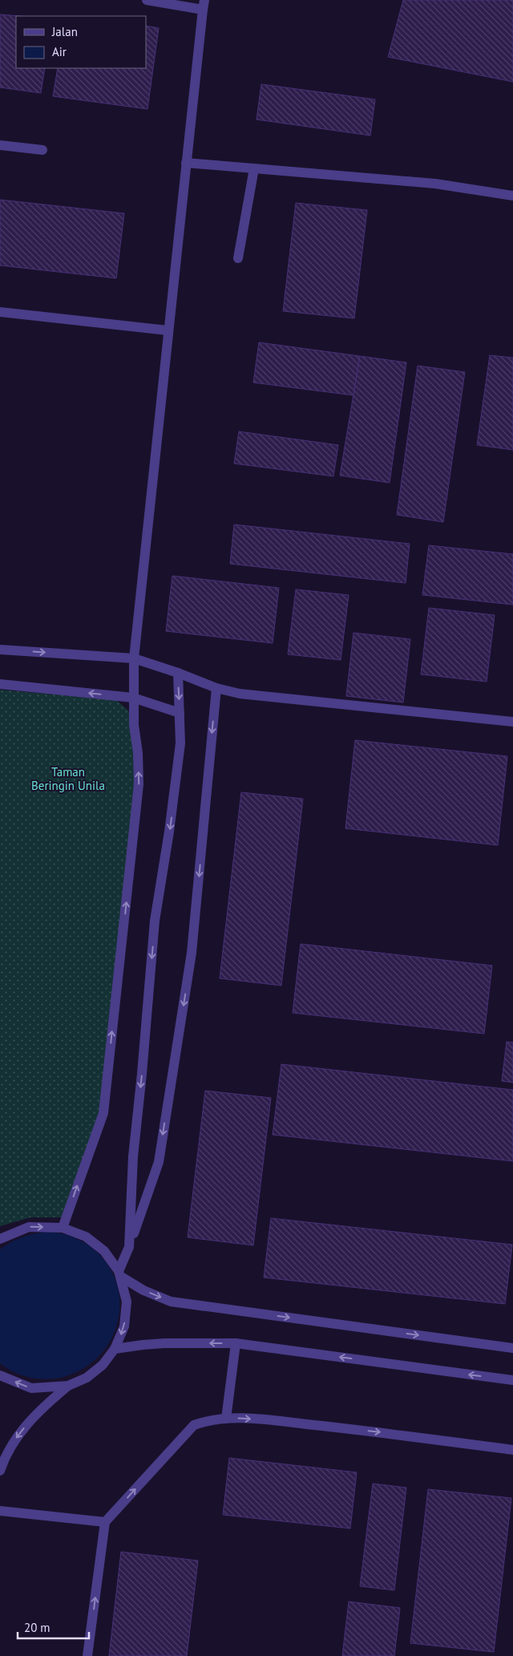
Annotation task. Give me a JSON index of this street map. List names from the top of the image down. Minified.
{"parks":["Taman Beringin Unila"],"legend":["Jalan","Air"],"scale_bar":"20 m"}
